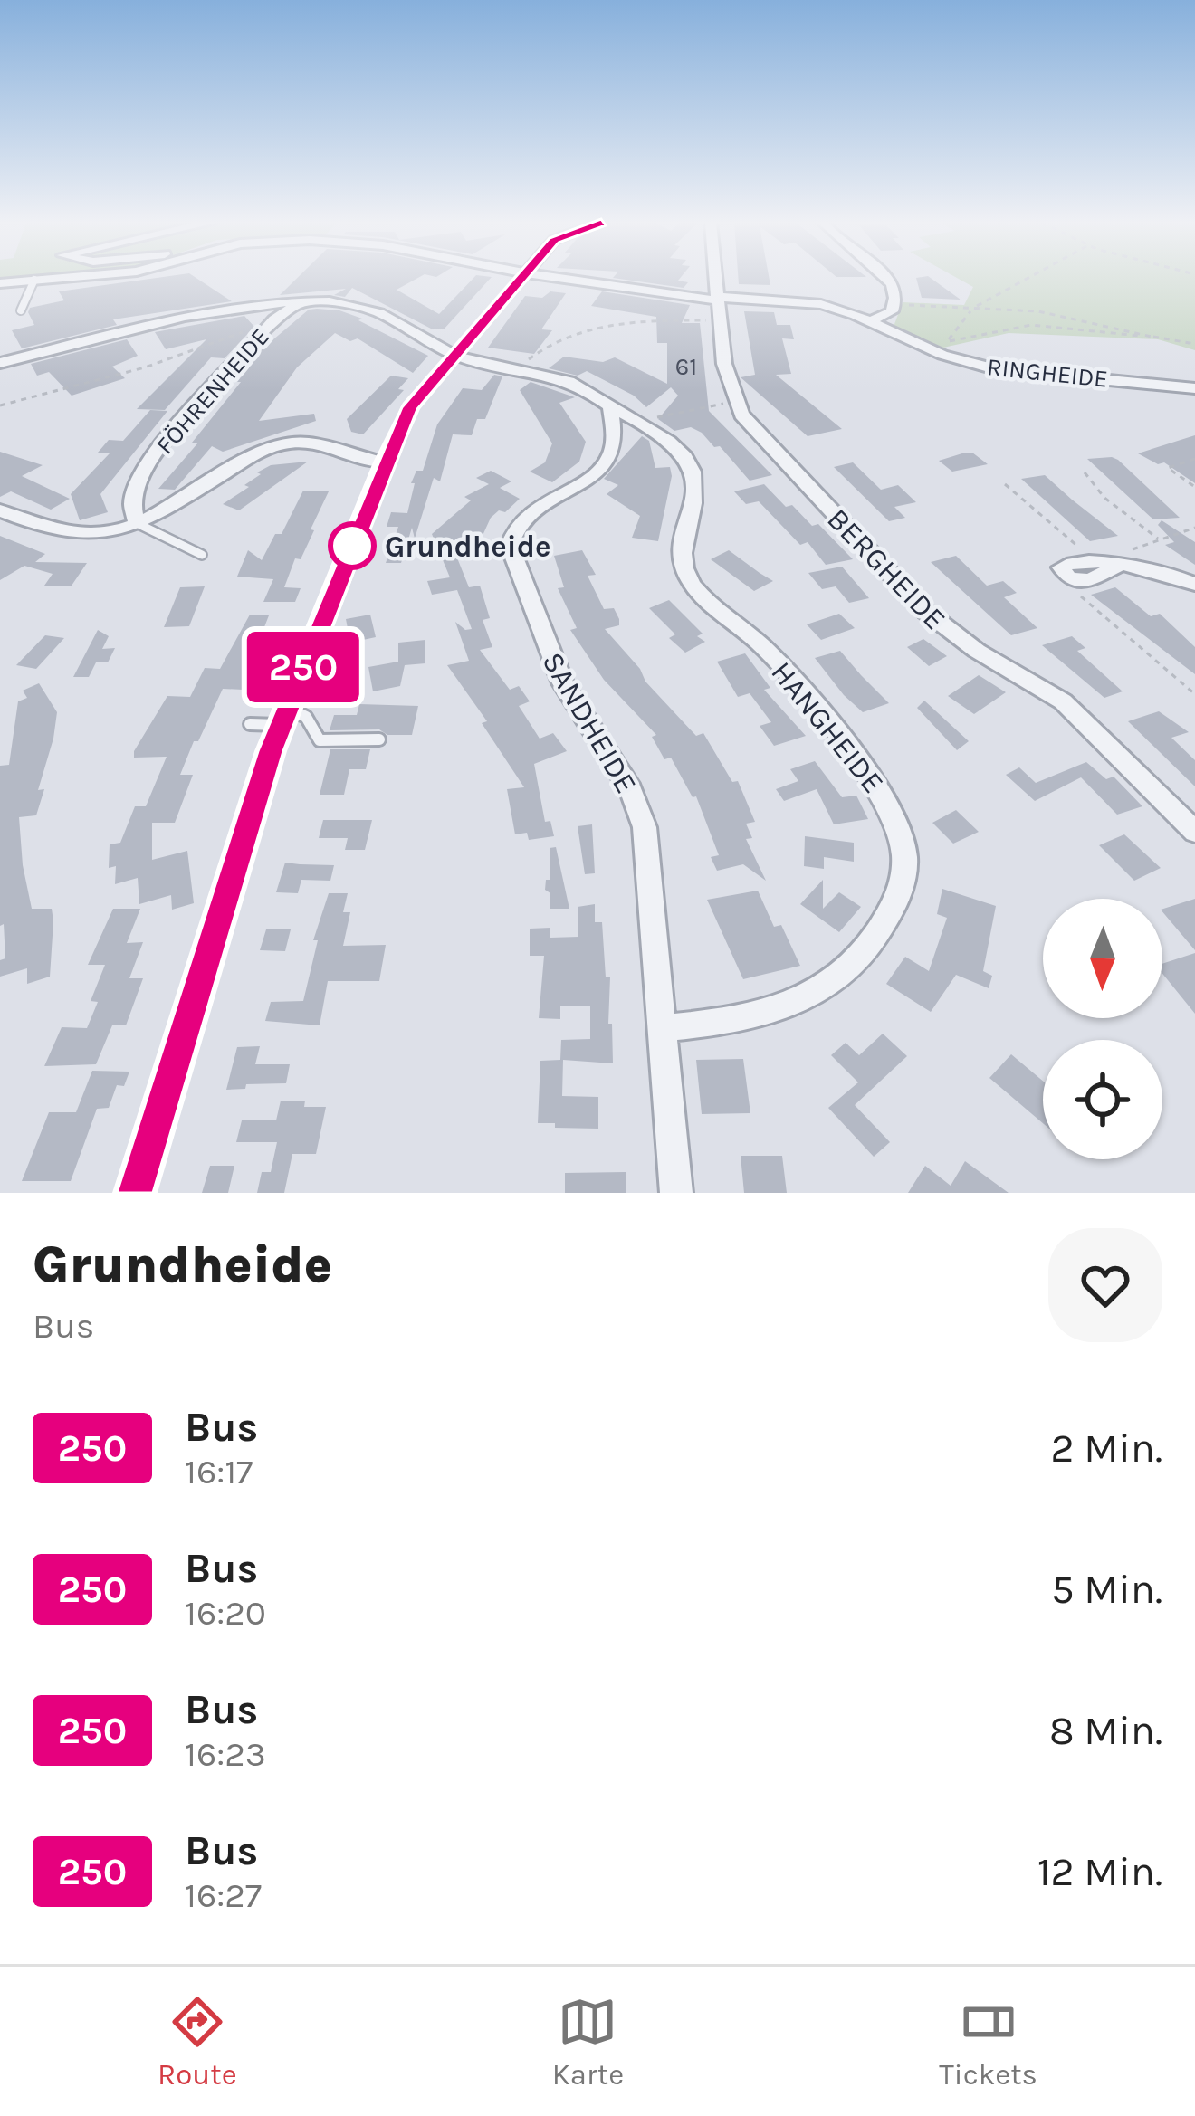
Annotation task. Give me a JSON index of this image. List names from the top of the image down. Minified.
{"streets":{"street":["RINGHEIDE","FÖHRENHEIDE","BERGHEIDE","SANDHEIDE","HANGHEIDE"]},"crossings":[["RINGHEIDE","BERGHEIDE"],["SANDHEIDE","HANGHEIDE"]],"places":["Grundheide"],"lines":["bus line 250"],"house_numbers":["61"],"north":"bottom","page":{"on_map":"250","heading":["Grundheide","Bus"],"list":[{"mark":"250","name":"Bus","note":"16:17","value":"2 Min."},{"mark":"250","name":"Bus","note":"16:20","value":"5 Min."},{"mark":"250","name":"Bus","note":"16:23","value":"8 Min."},{"mark":"250","name":"Bus","note":"16:27","value":"12 Min."}],"tabs":["Route","Karte","Tickets"]}}
